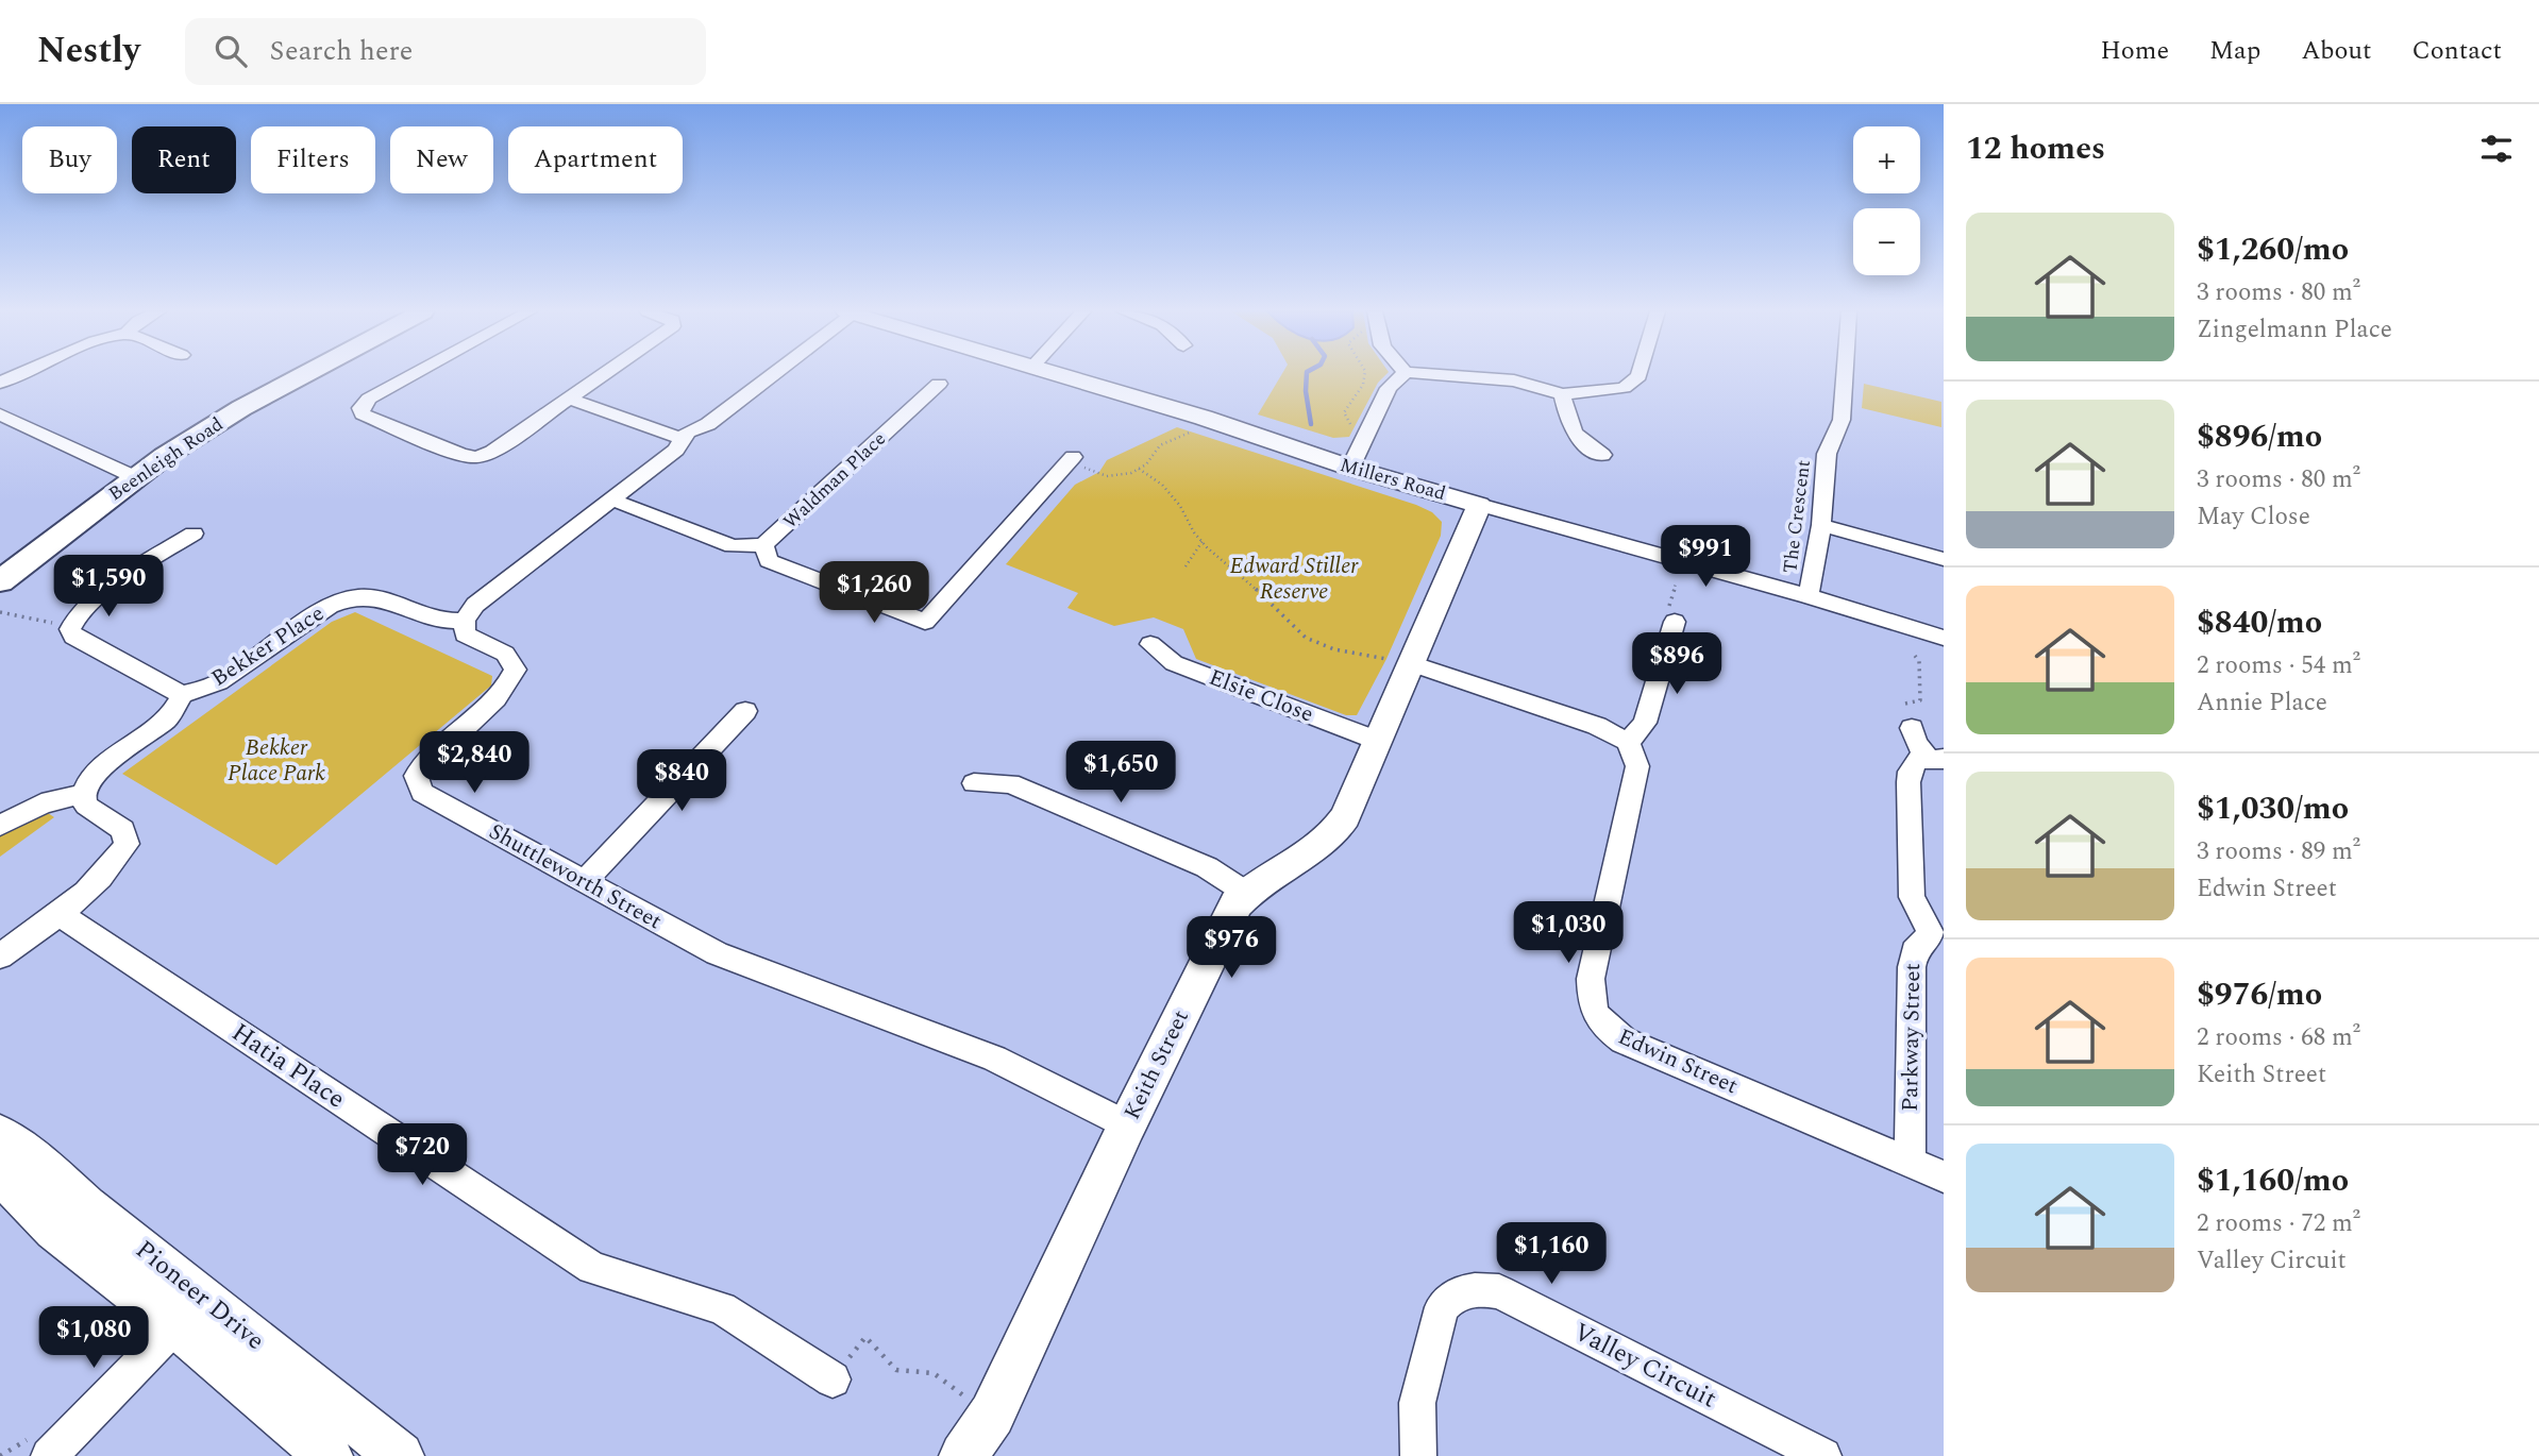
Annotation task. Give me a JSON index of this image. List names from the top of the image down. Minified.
{"streets":{"main road":["Beenleigh Road"],"street":["Millers Road","Waldman Place","The Crescent","Bekker Place","Elsie Close","Shuttleworth Street","Parkway Street","Edwin Street","Keith Street","Hatia Place","Pioneer Drive","Valley Circuit"]},"crossings":[["Millers Road","The Crescent"],["Millers Road","Keith Street"],["Bekker Place","Shuttleworth Street"],["Elsie Close","Keith Street"],["Shuttleworth Street","Keith Street"],["Parkway Street","Edwin Street"]],"parks":["Edward Stiller Reserve","Bekker Place Park"],"page":{"header":"Nestly","search":"Search here","nav":["Home","Map","About","Contact"],"heading":"12 homes","map_buttons":["+","−"],"chip":["Buy","Rent","Filters","New","Apartment"],"list":[{"name":"$1,260/mo","note":"3 rooms · 80 m² · Zingelmann Place"},{"name":"$896/mo","note":"3 rooms · 80 m² · May Close"},{"name":"$840/mo","note":"2 rooms · 54 m² · Annie Place"},{"name":"$1,030/mo","note":"3 rooms · 89 m² · Edwin Street"},{"name":"$976/mo","note":"2 rooms · 68 m² · Keith Street"},{"name":"$1,160/mo","note":"2 rooms · 72 m² · Valley Circuit"}],"price":["$991","$1,590","$1,260","$896","$2,840","$1,650","$840","$1,030","$976","$720","$1,160","$1,080"]}}
